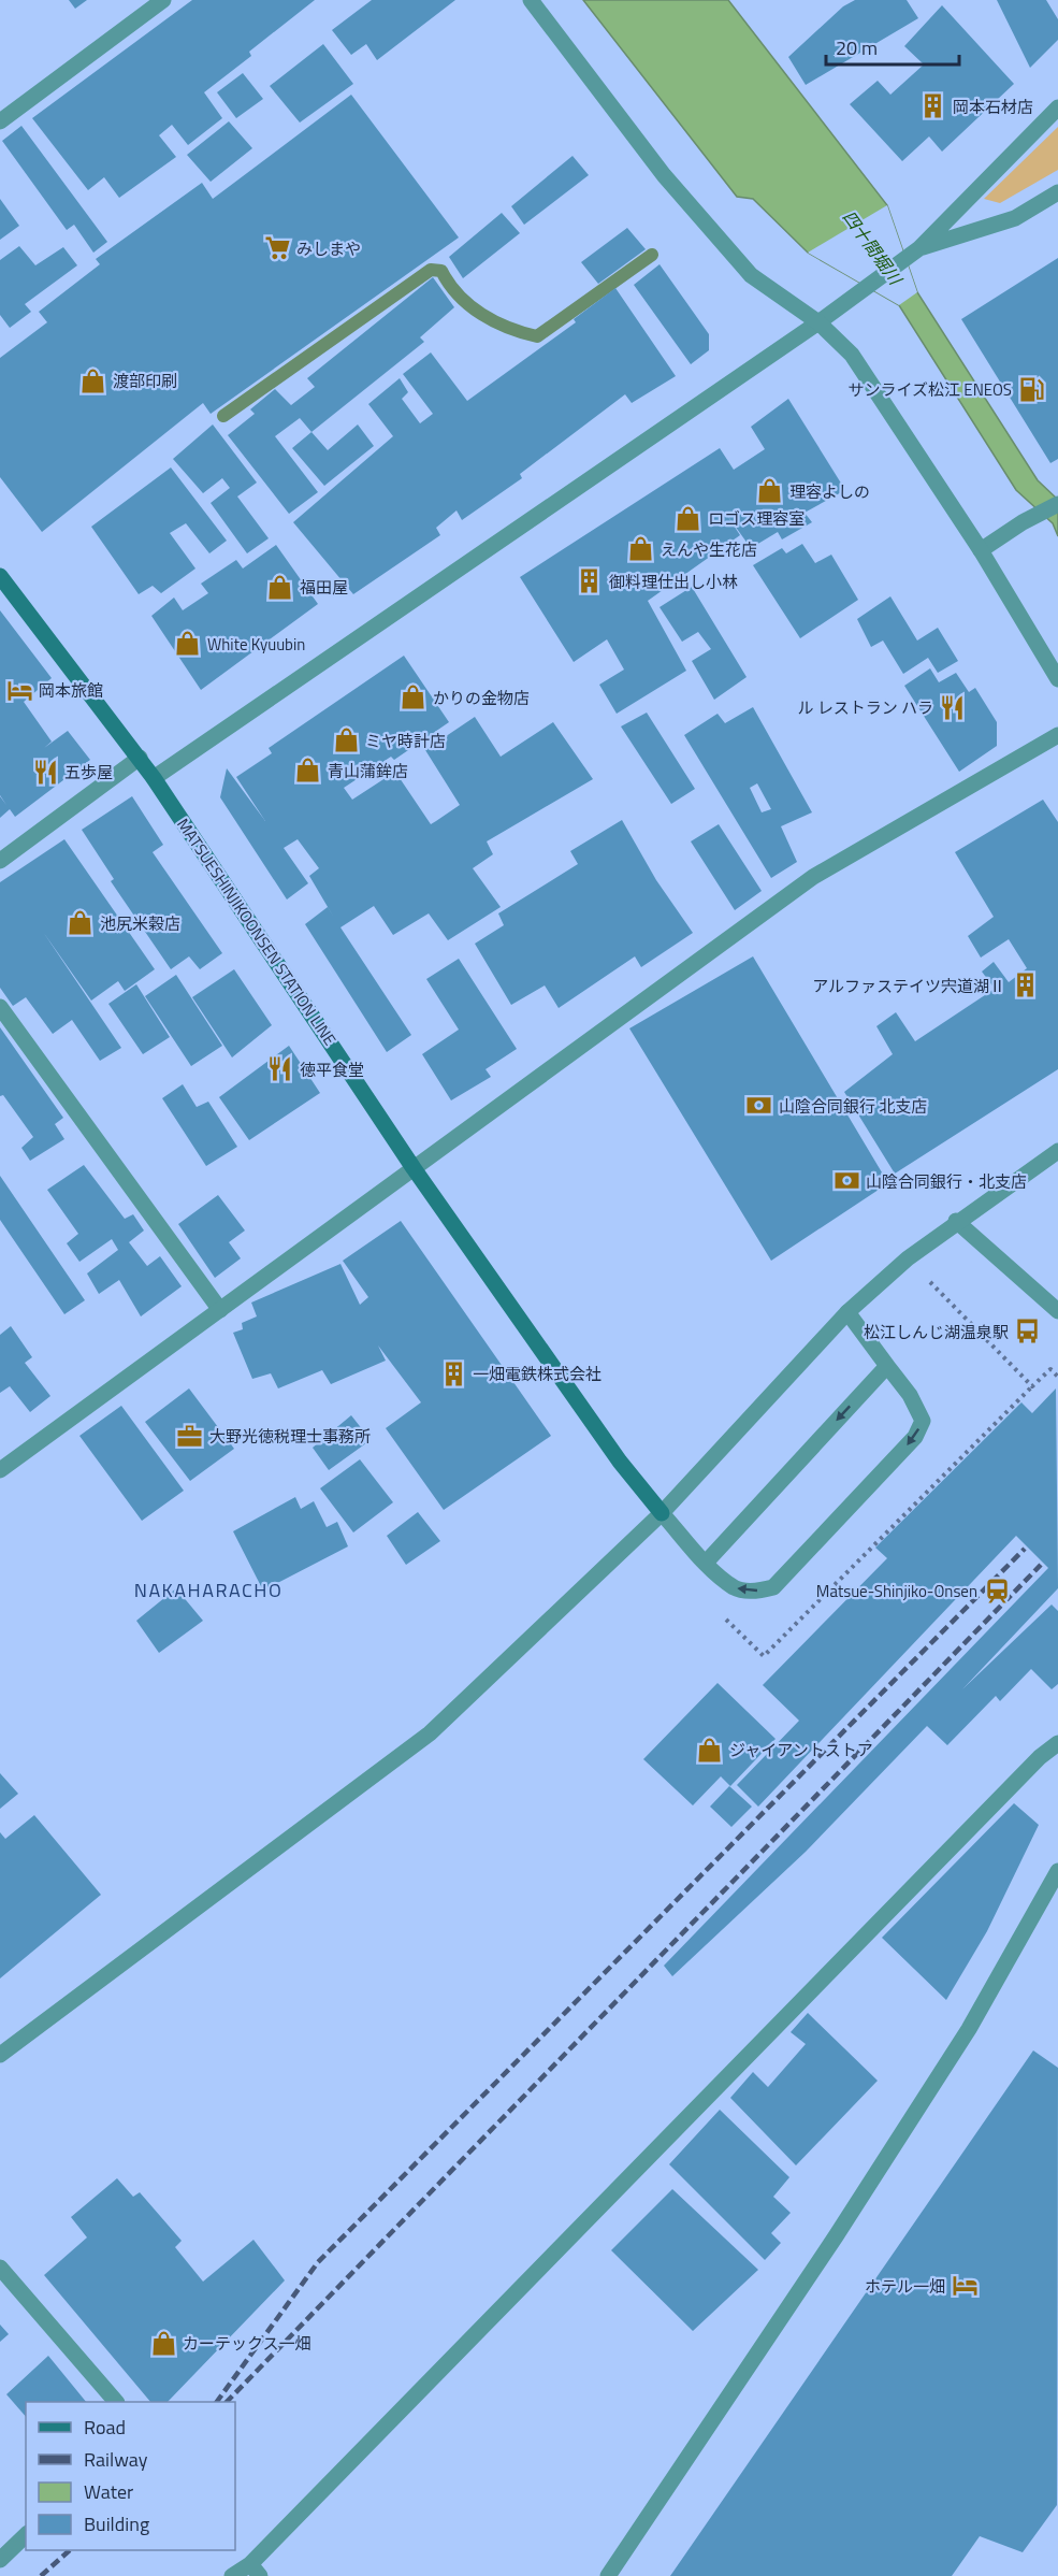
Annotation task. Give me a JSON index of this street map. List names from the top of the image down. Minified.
{"streets":{"main road":["MATSUESHINJIKOONSEN STATION LINE"]},"districts":["NAKAHARACHO"],"water":["四十間堀川"],"places":{"building":["岡本石材店","御料理仕出し小林","アルファステイツ宍道湖Ⅱ","一畑電鉄株式会社"],"supermarket":["みしまや"],"shop":["渡部印刷","理容よしの","ロゴス理容室","えんや生花店","福田屋","White Kyuubin","かりの金物店","ミヤ時計店","青山蒲鉾店","池尻米穀店","ジャイアントストア","カーテックス一畑"],"fuel station":["サンライズ松江 ENEOS"],"hotel":["岡本旅館","ホテル一畑"],"restaurant":["ル レストラン ハラ","五歩屋","徳平食堂"],"bank":["山陰合同銀行 北支店","山陰合同銀行・北支店"],"bus stop":["松江しんじ湖温泉駅"],"office":["大野光徳税理士事務所"],"station":["Matsue-Shinjiko-Onsen"]},"legend":["Road","Railway","Water","Building"],"scale_bar":"20 m"}
